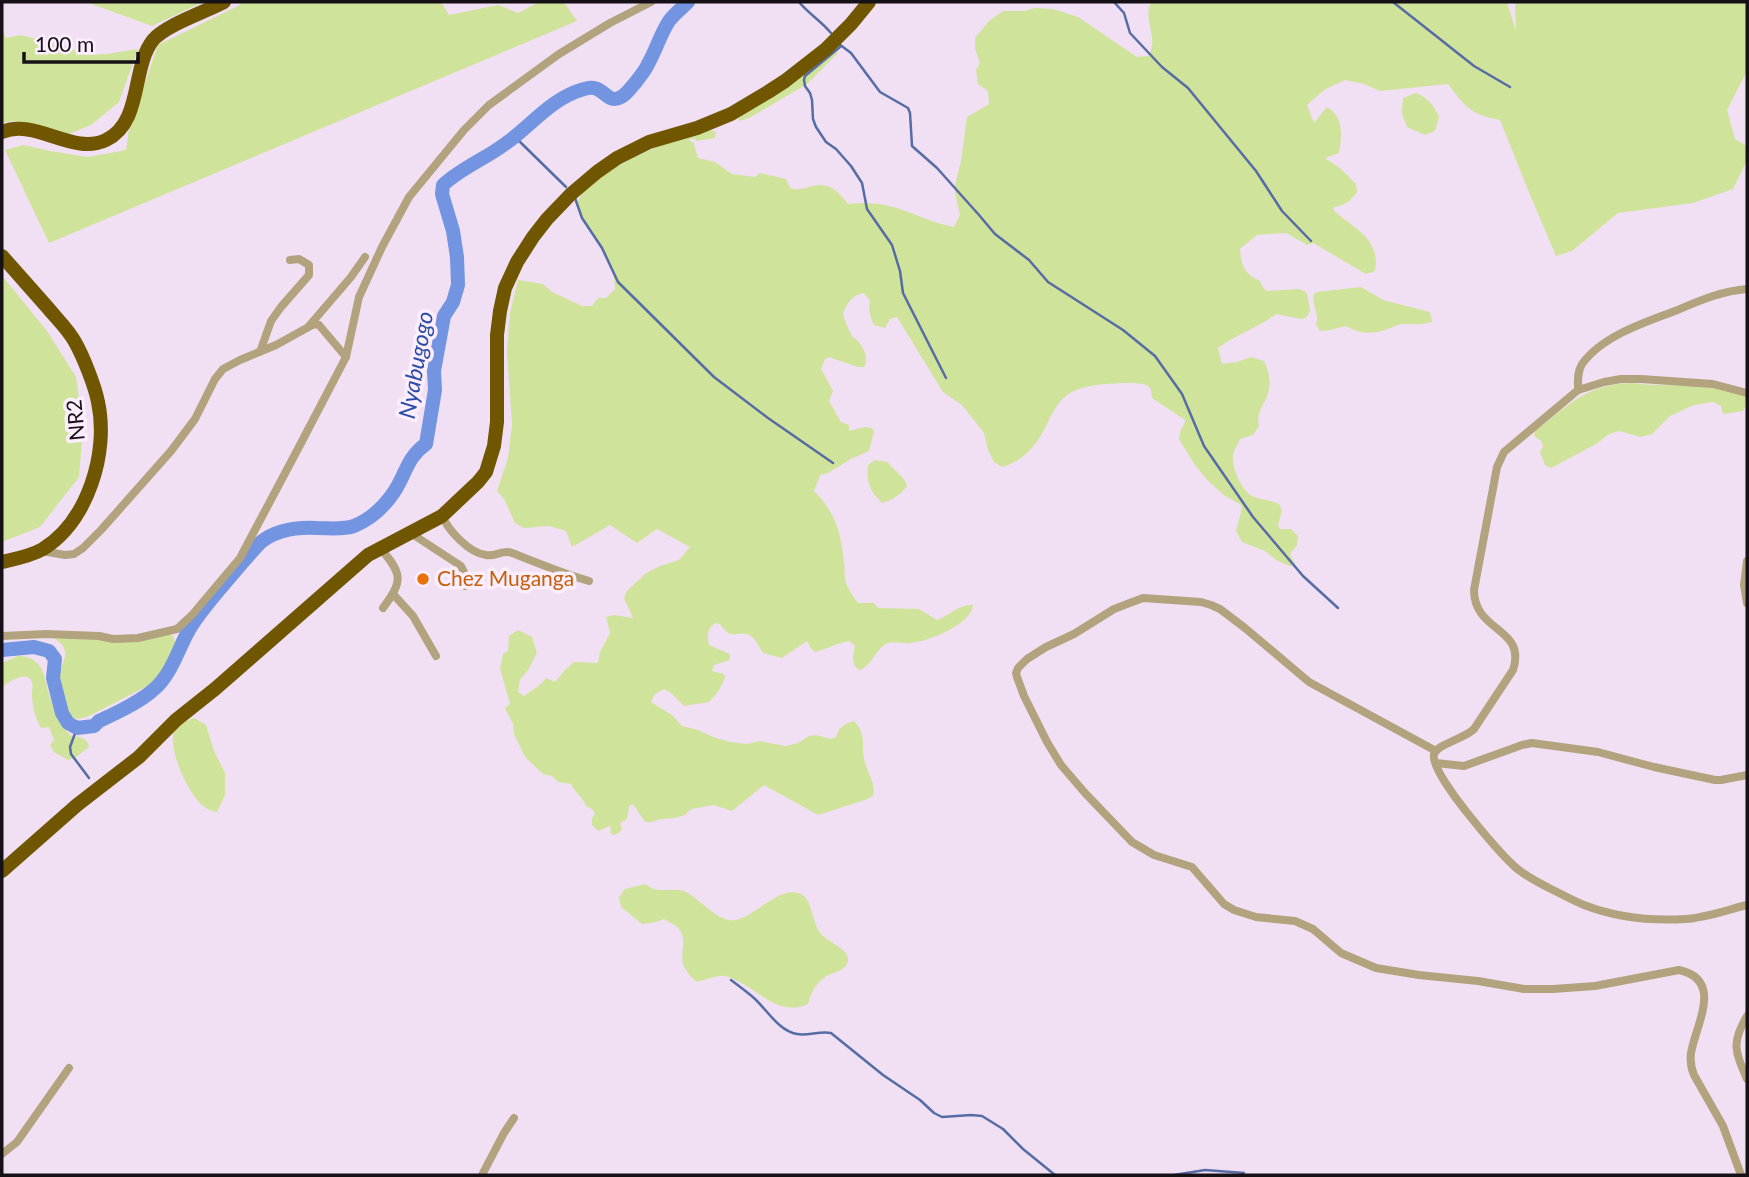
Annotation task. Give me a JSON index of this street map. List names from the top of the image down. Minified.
{"streets":{"highway":["NR2"]},"water":["Nyabugogo"],"places":["Chez Muganga"],"scale_bar":"100 m"}
